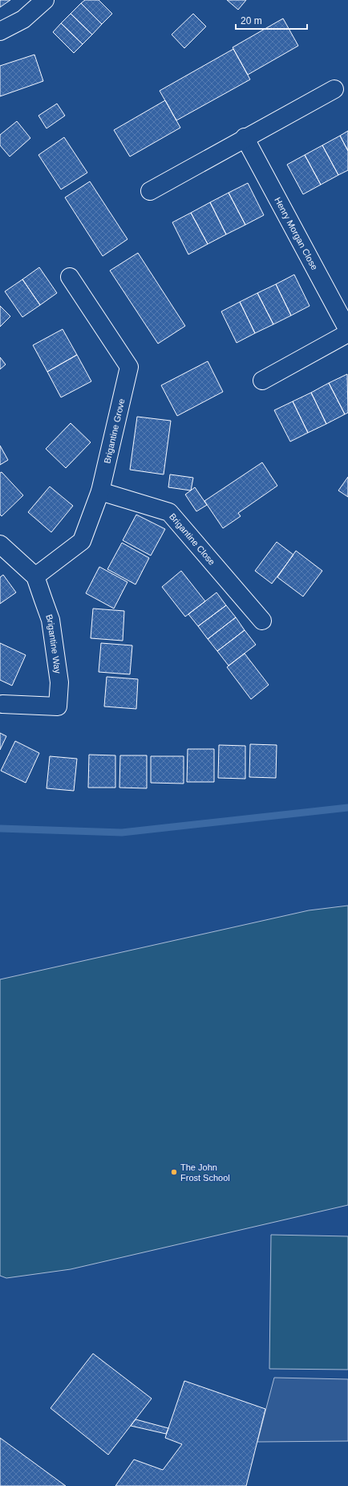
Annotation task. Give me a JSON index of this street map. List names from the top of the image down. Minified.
{"streets":{"street":["Henry Morgan Close","Brigantine Grove","Brigantine Close","Brigantine Way"]},"crossings":[["Brigantine Grove","Brigantine Close"],["Brigantine Grove","Brigantine Way"]],"places":["The John Frost School"],"scale_bar":"20 m"}
